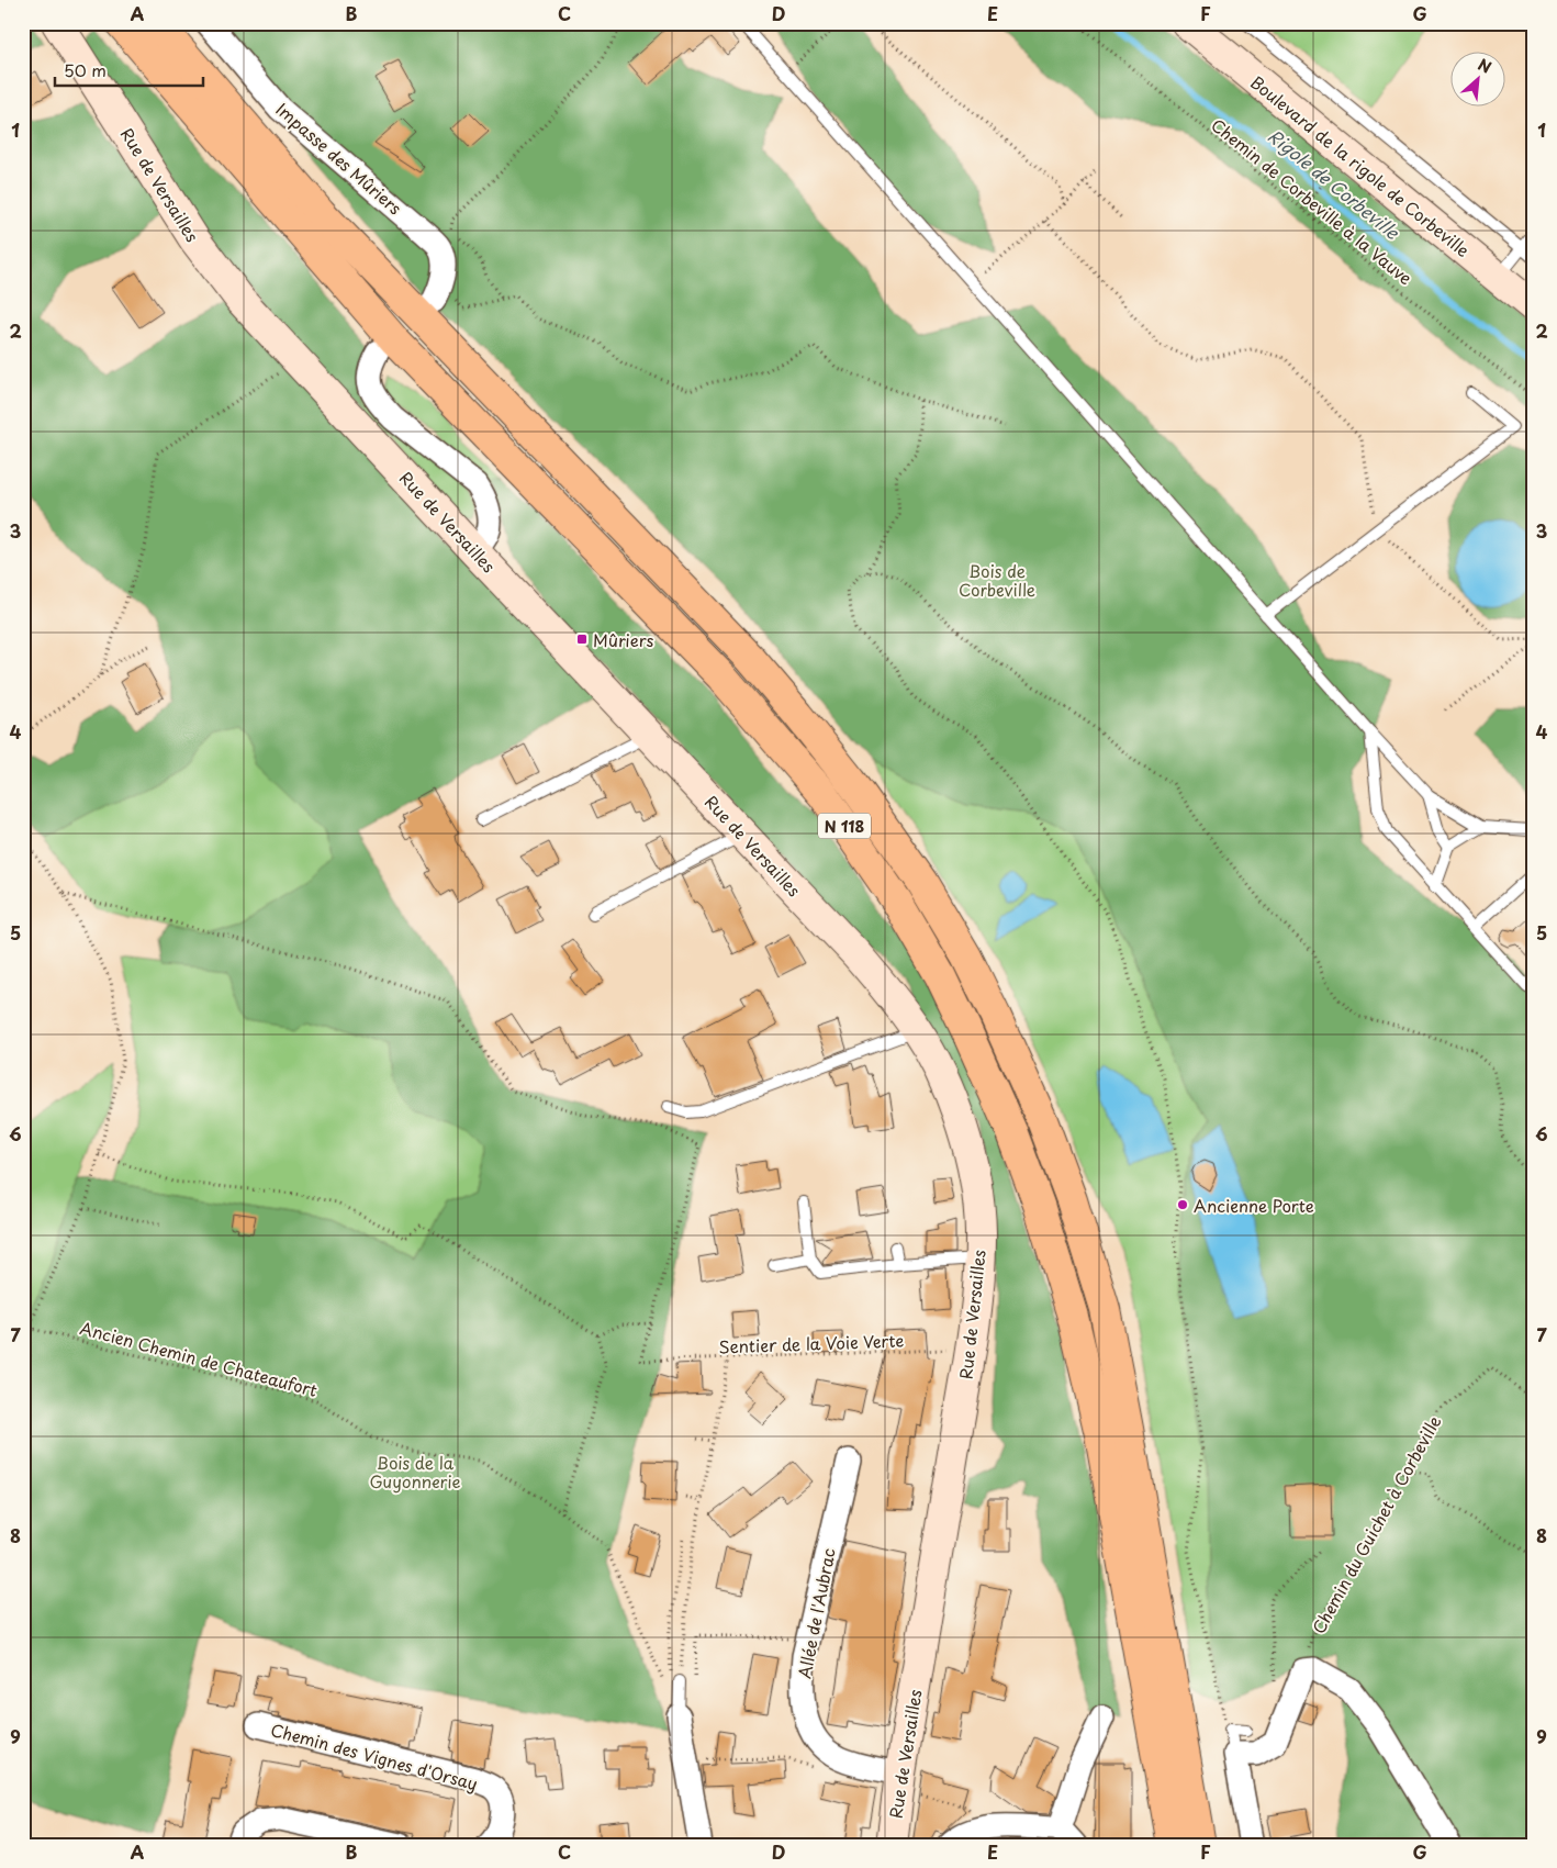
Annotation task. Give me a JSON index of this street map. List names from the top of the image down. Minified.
{"streets":{"highway":["N 118"],"main road":["Boulevard de la rigole de Corbeville","Rue de Versailles"],"street":["Impasse des Mûriers","Allée de l'Aubrac","Chemin des Vignes d'Orsay"],"path":["Chemin de Corbeville à la Vauve","Sentier de la Voie Verte","Ancien Chemin de Chateaufort","Chemin du Guichet à Corbeville"]},"crossings":[["Rue de Versailles","Sentier de la Voie Verte"],["Rue de Versailles","Allée de l'Aubrac"]],"water":["Rigole de Corbeville"],"parks":["Bois de Corbeville","Bois de la Guyonnerie"],"places":{"transit":["Mûriers"],"other":["Ancienne Porte"]},"scale_bar":"50 m","north":"top right","grid":{"columns":["A","B","C","D","E","F","G"],"rows":["1","2","3","4","5","6","7","8","9"]}}
